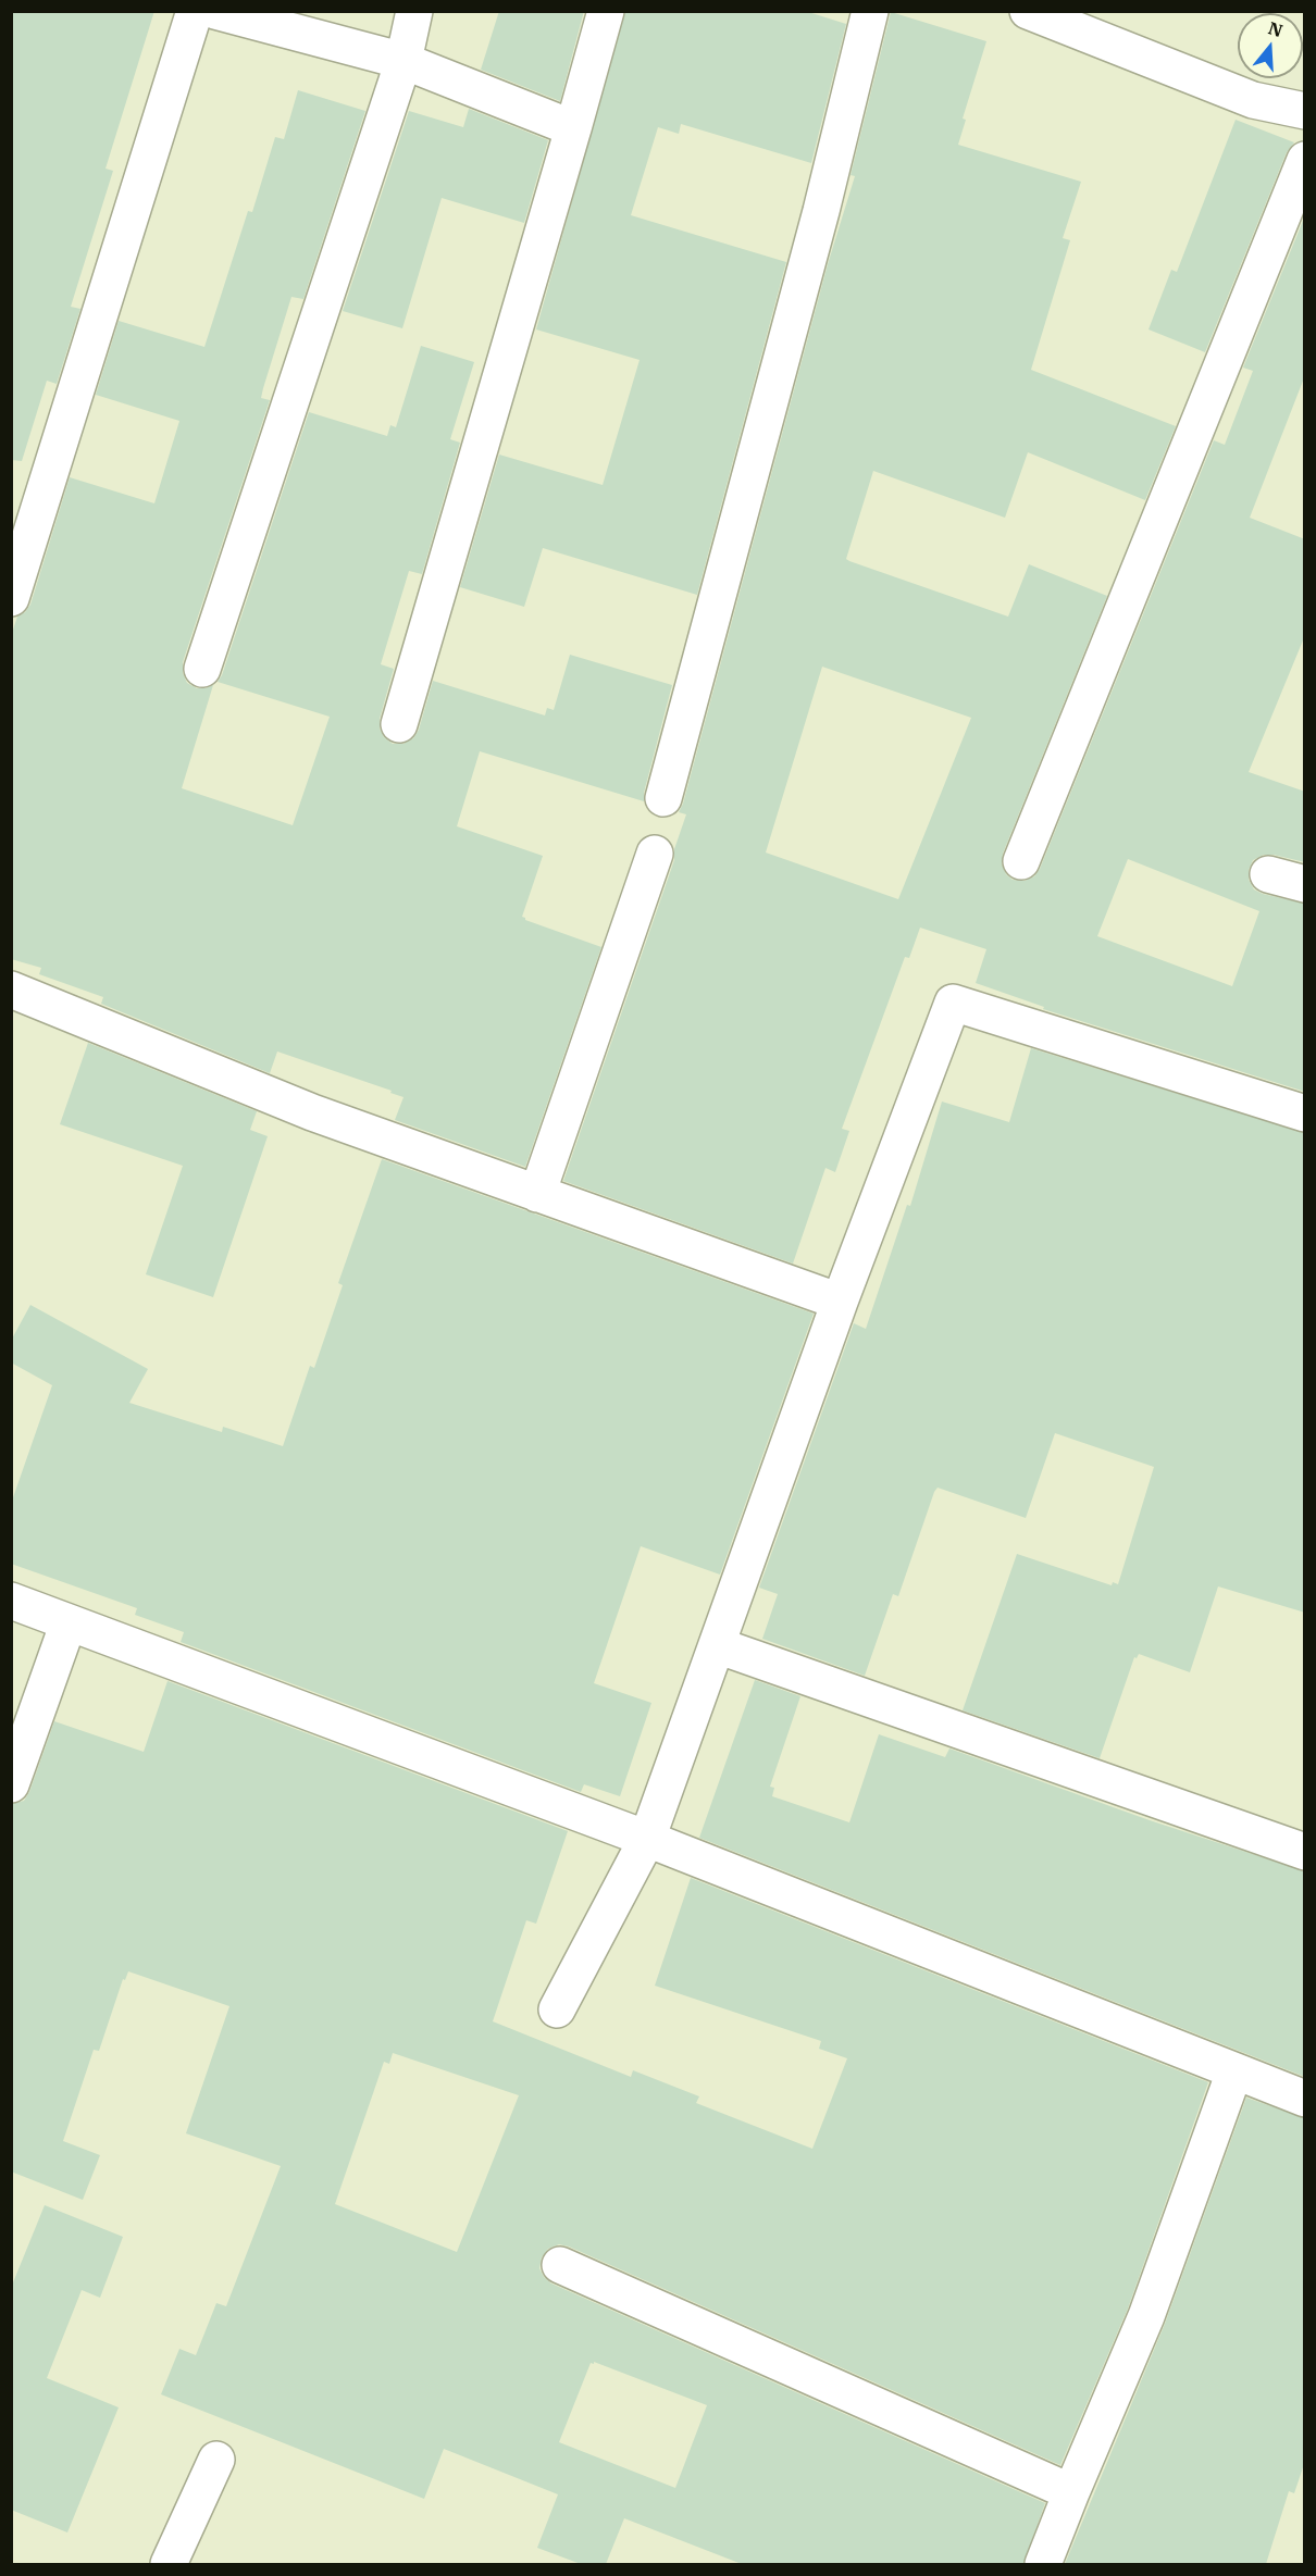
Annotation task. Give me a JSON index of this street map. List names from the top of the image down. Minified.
{"north":"top"}
